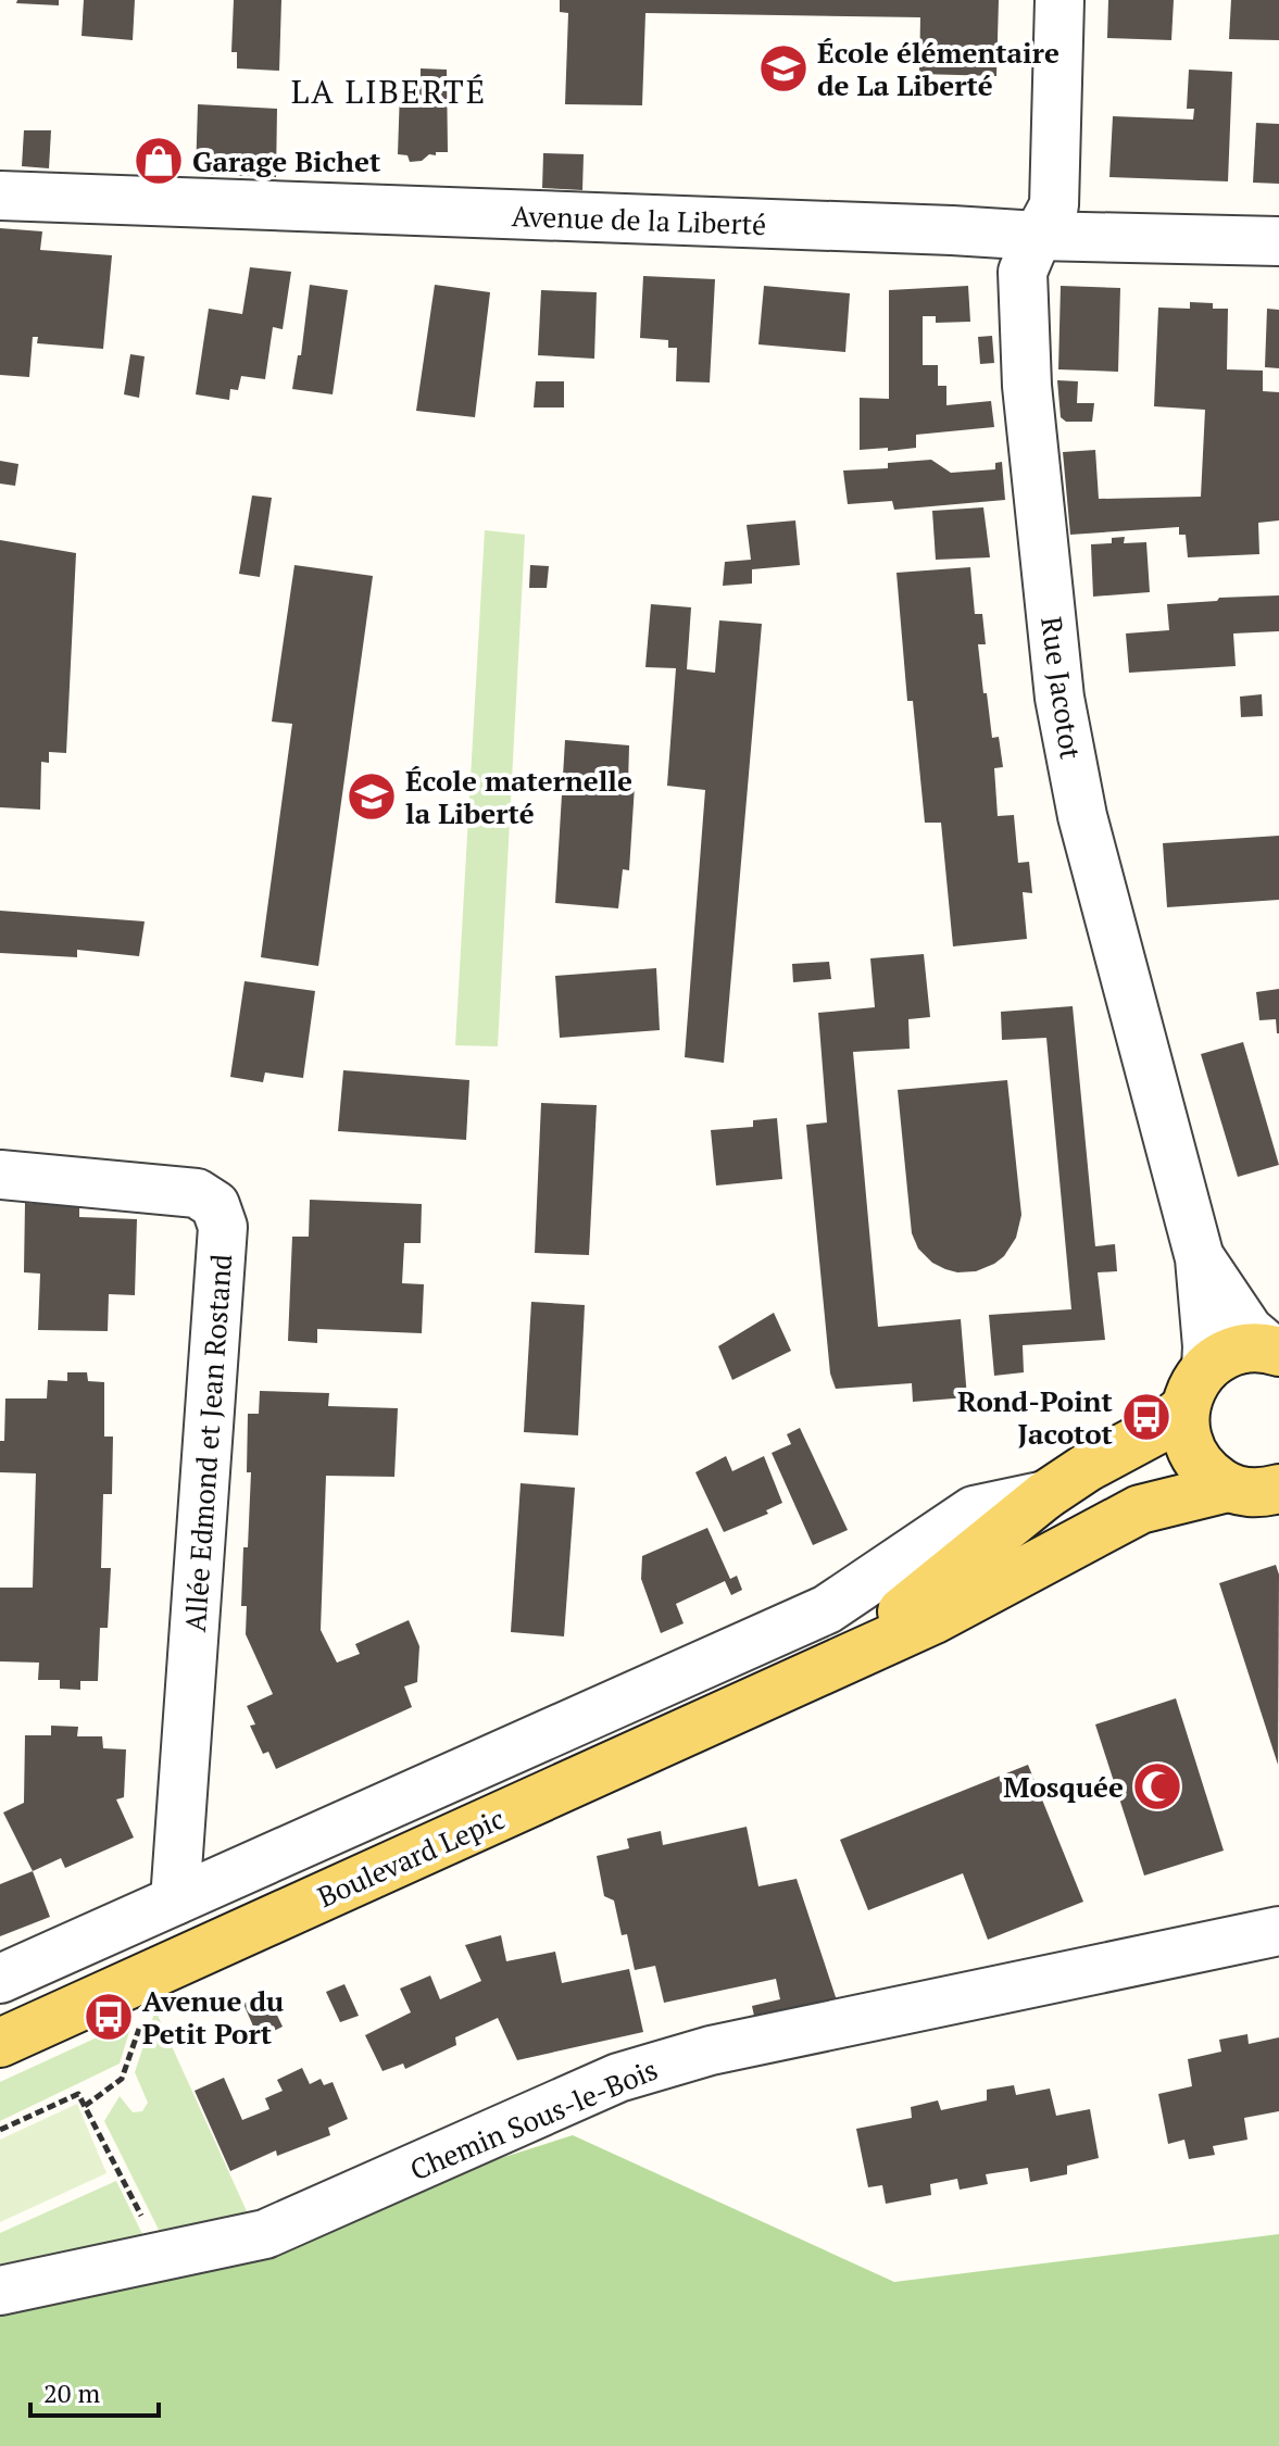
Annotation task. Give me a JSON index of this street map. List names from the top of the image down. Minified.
{"streets":{"main road":["Boulevard Lepic"],"street":["Avenue de la Liberté","Rue Jacotot","Allée Edmond et Jean Rostand","Chemin Sous-le-Bois"]},"crossings":[["Avenue de la Liberté","Rue Jacotot"]],"districts":["LA LIBERTÉ"],"places":{"school or university":["École élémentaire de La Liberté","École maternelle la Liberté"],"shop":["Garage Bichet"],"bus stop":["Rond-Point Jacotot","Avenue du Petit Port"],"mosque":["Mosquée"]},"scale_bar":"20 m"}
